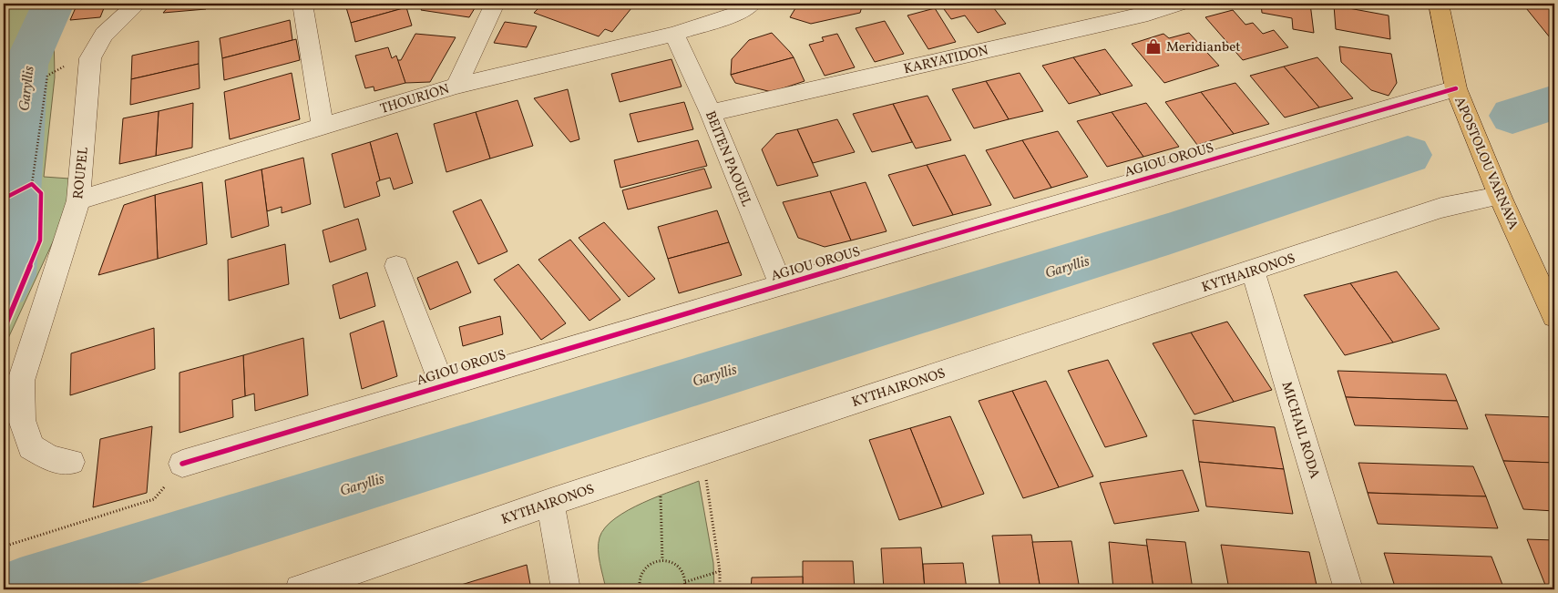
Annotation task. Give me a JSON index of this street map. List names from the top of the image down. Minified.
{"streets":{"main road":["APOSTOLOU VARNAVA"],"street":["KARYATIDON","THOURION","BEITEN PAOUEL","AGIOU OROUS","ROUPEL","KYTHAIRONOS","MICHAIL RODA"]},"crossings":[["KARYATIDON","BEITEN PAOUEL"],["THOURION","BEITEN PAOUEL"],["THOURION","ROUPEL"],["BEITEN PAOUEL","AGIOU OROUS"],["AGIOU OROUS","APOSTOLOU VARNAVA"],["APOSTOLOU VARNAVA","KYTHAIRONOS"],["KYTHAIRONOS","MICHAIL RODA"]],"water":["Garyllis"],"places":{"shop":["Meridianbet"]}}
